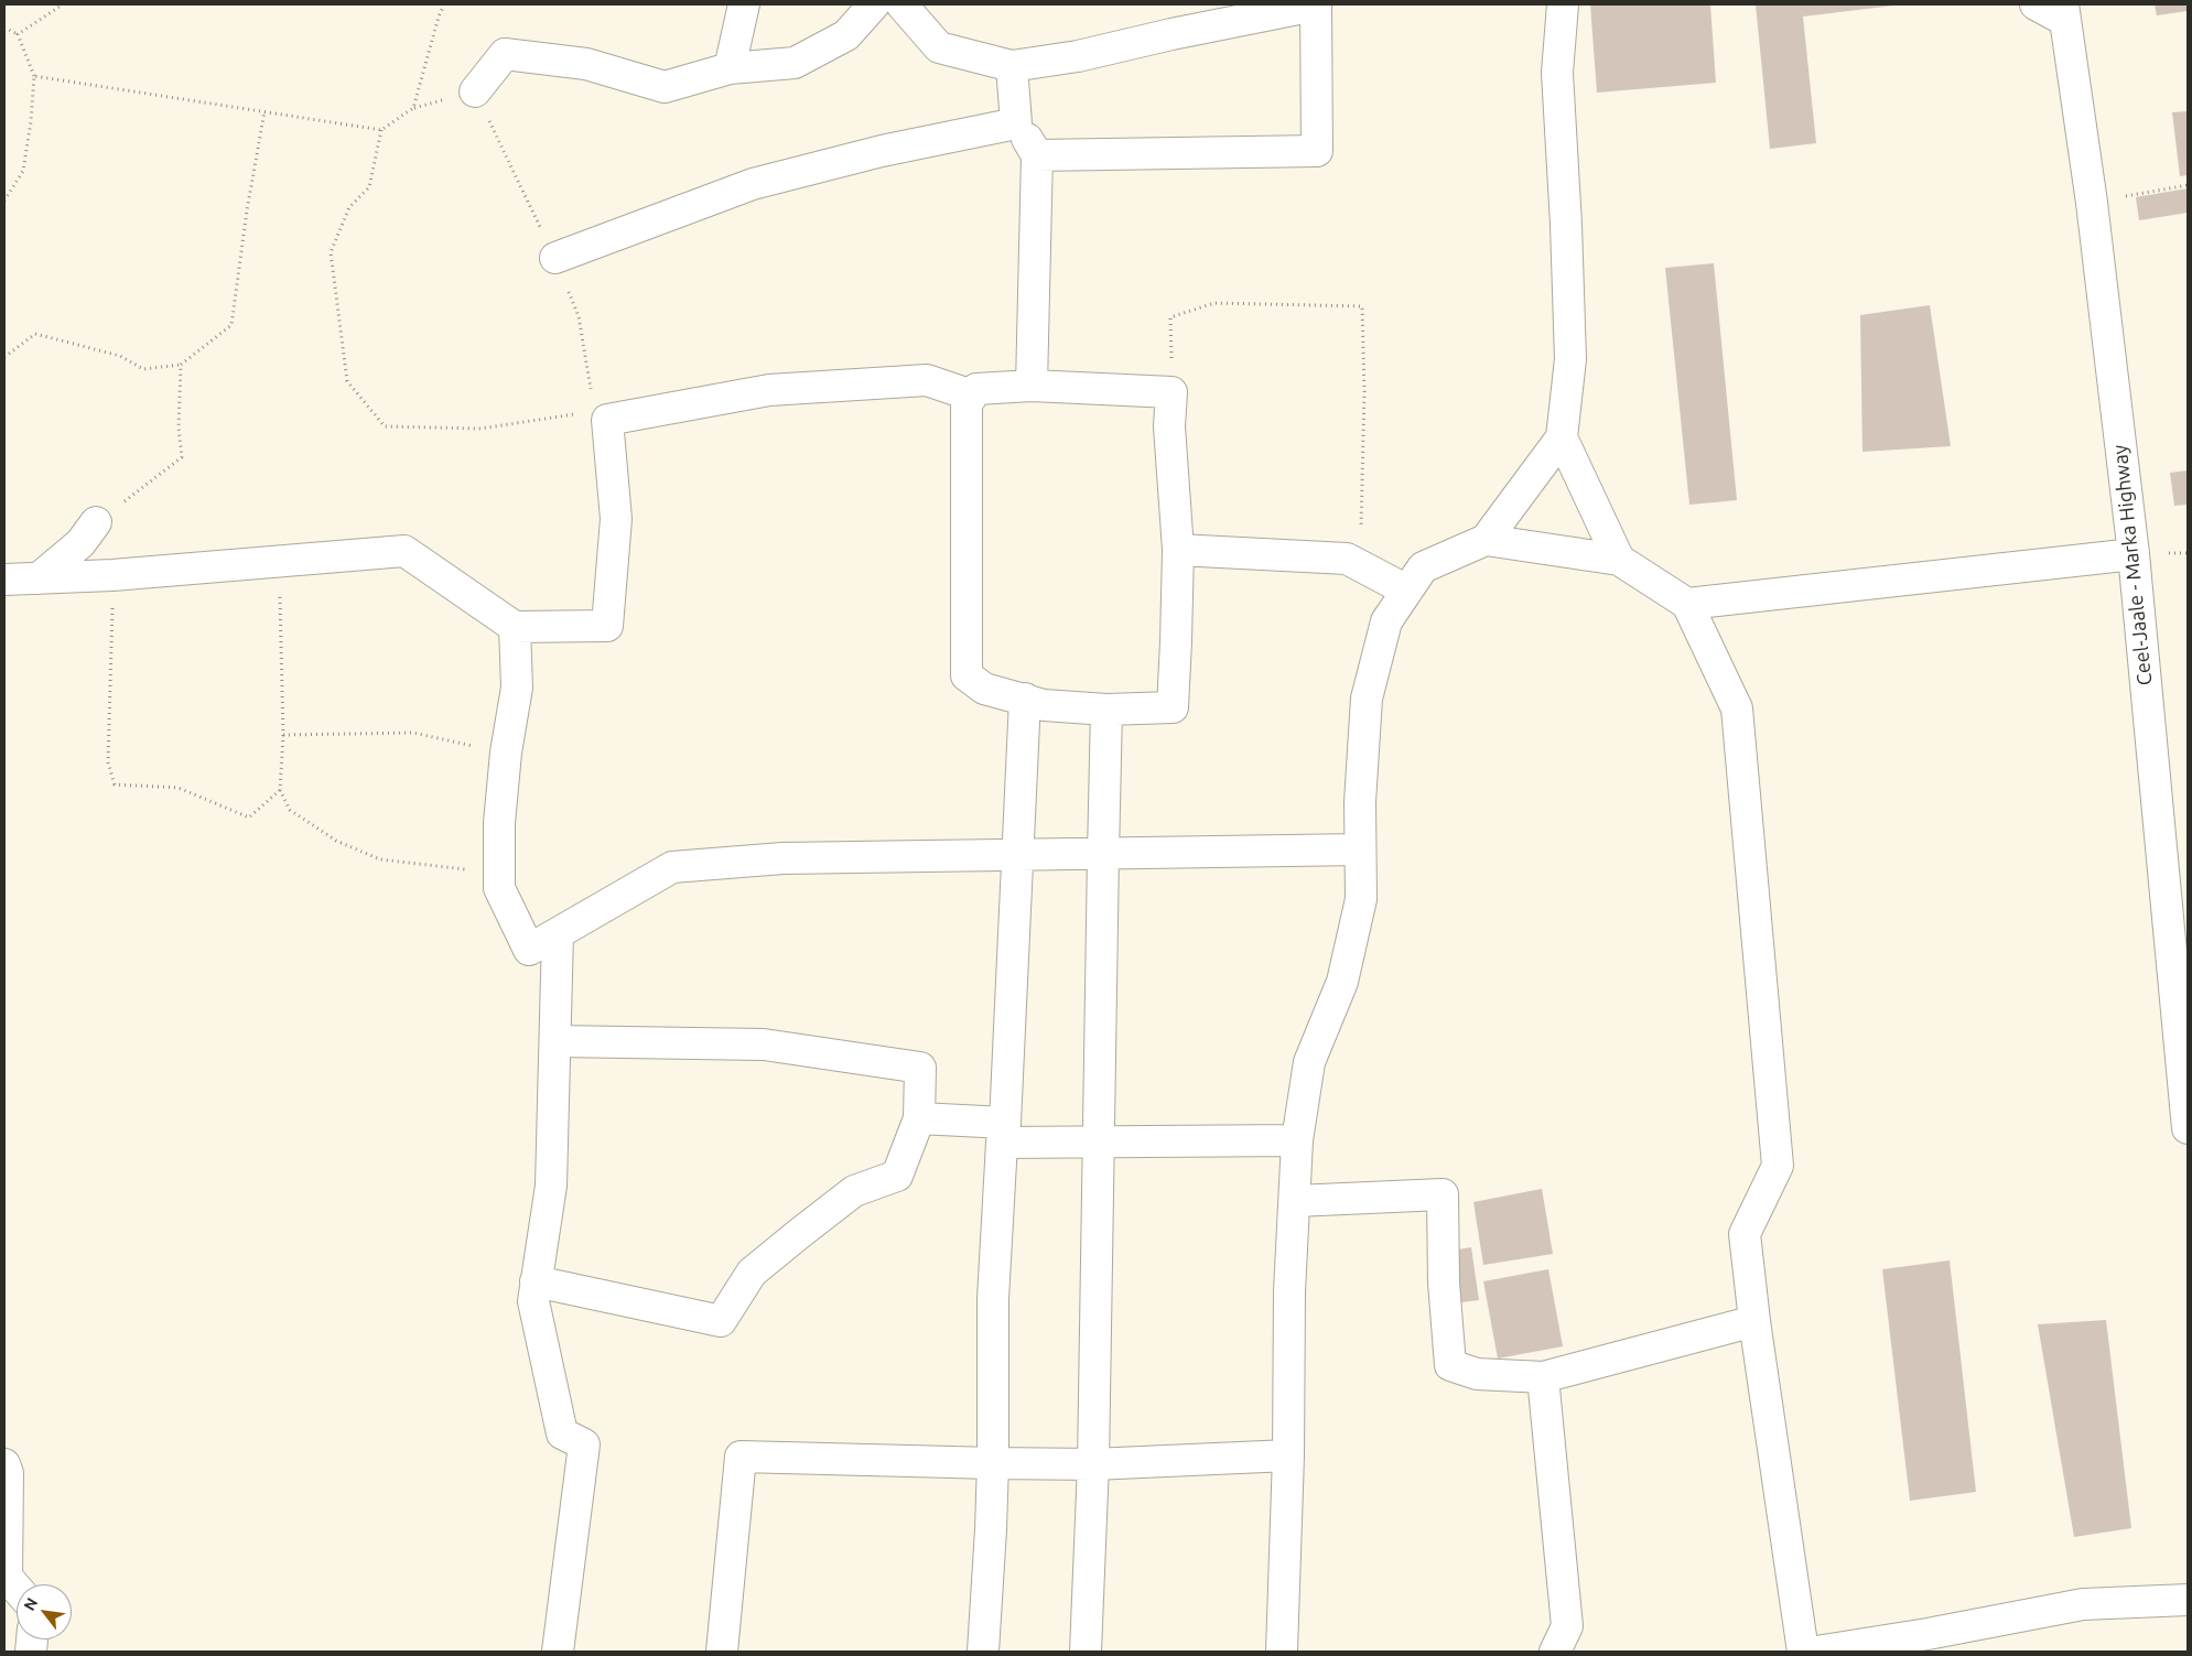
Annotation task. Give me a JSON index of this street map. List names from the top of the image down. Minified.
{"streets":{"street":["Ceel-Jaale - Marka Highway"]},"north":"top left"}
